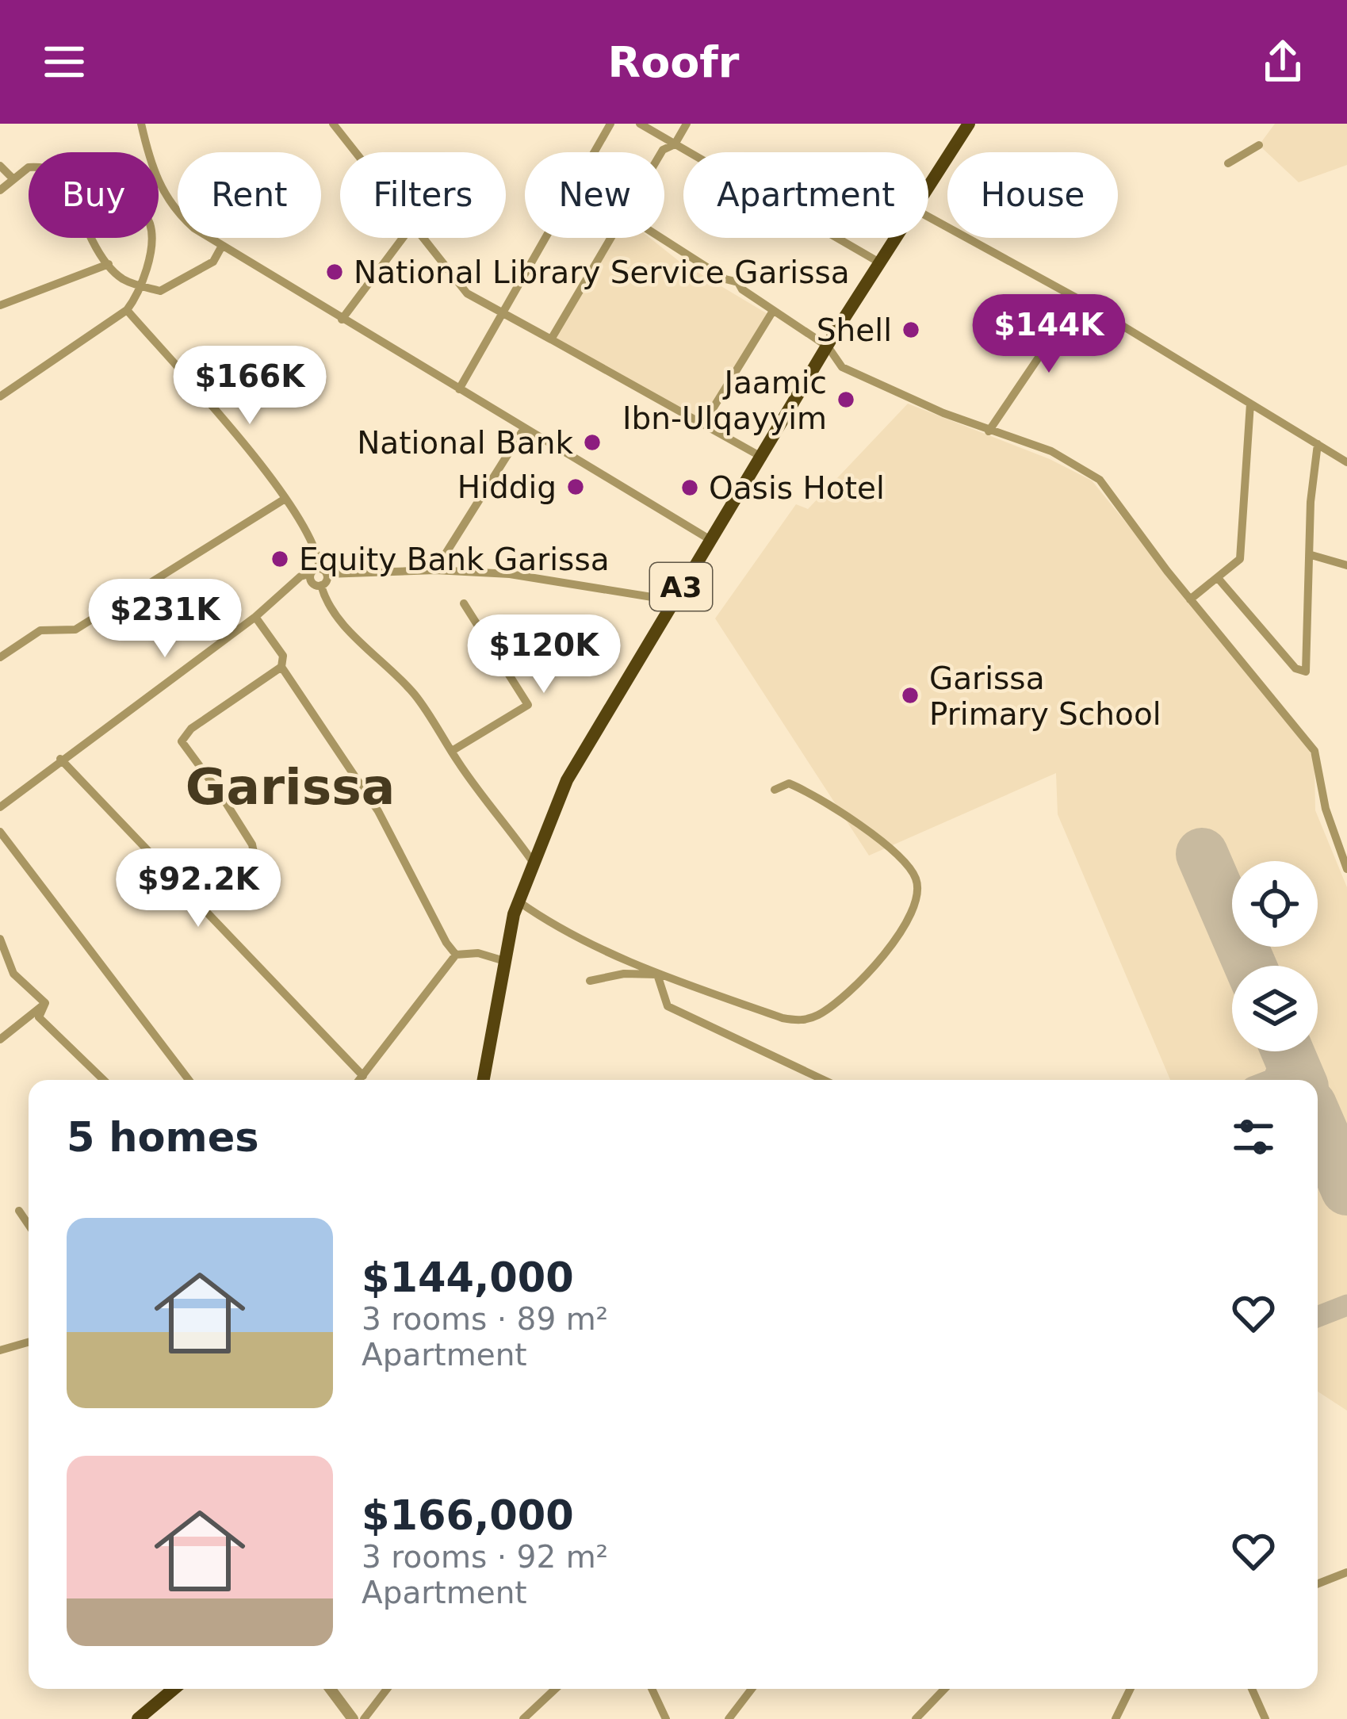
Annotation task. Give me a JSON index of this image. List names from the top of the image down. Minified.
{"streets":{"highway":["A3"]},"districts":["Garissa"],"places":["National Library Service Garissa","Shell","Jaamic Ibn-Ulqayyim","National Bank","Hiddig","Oasis Hotel","Equity Bank Garissa","Garissa Primary School"],"page":{"header":"Roofr","chip":["Buy","Rent","Filters","New","Apartment","House"],"price":["$144K","$166K","$231K","$120K","$92.2K"],"heading":"5 homes","list":[{"name":"$144,000","note":"3 rooms · 89 m² · Apartment"},{"name":"$166,000","note":"3 rooms · 92 m² · Apartment"}]}}
